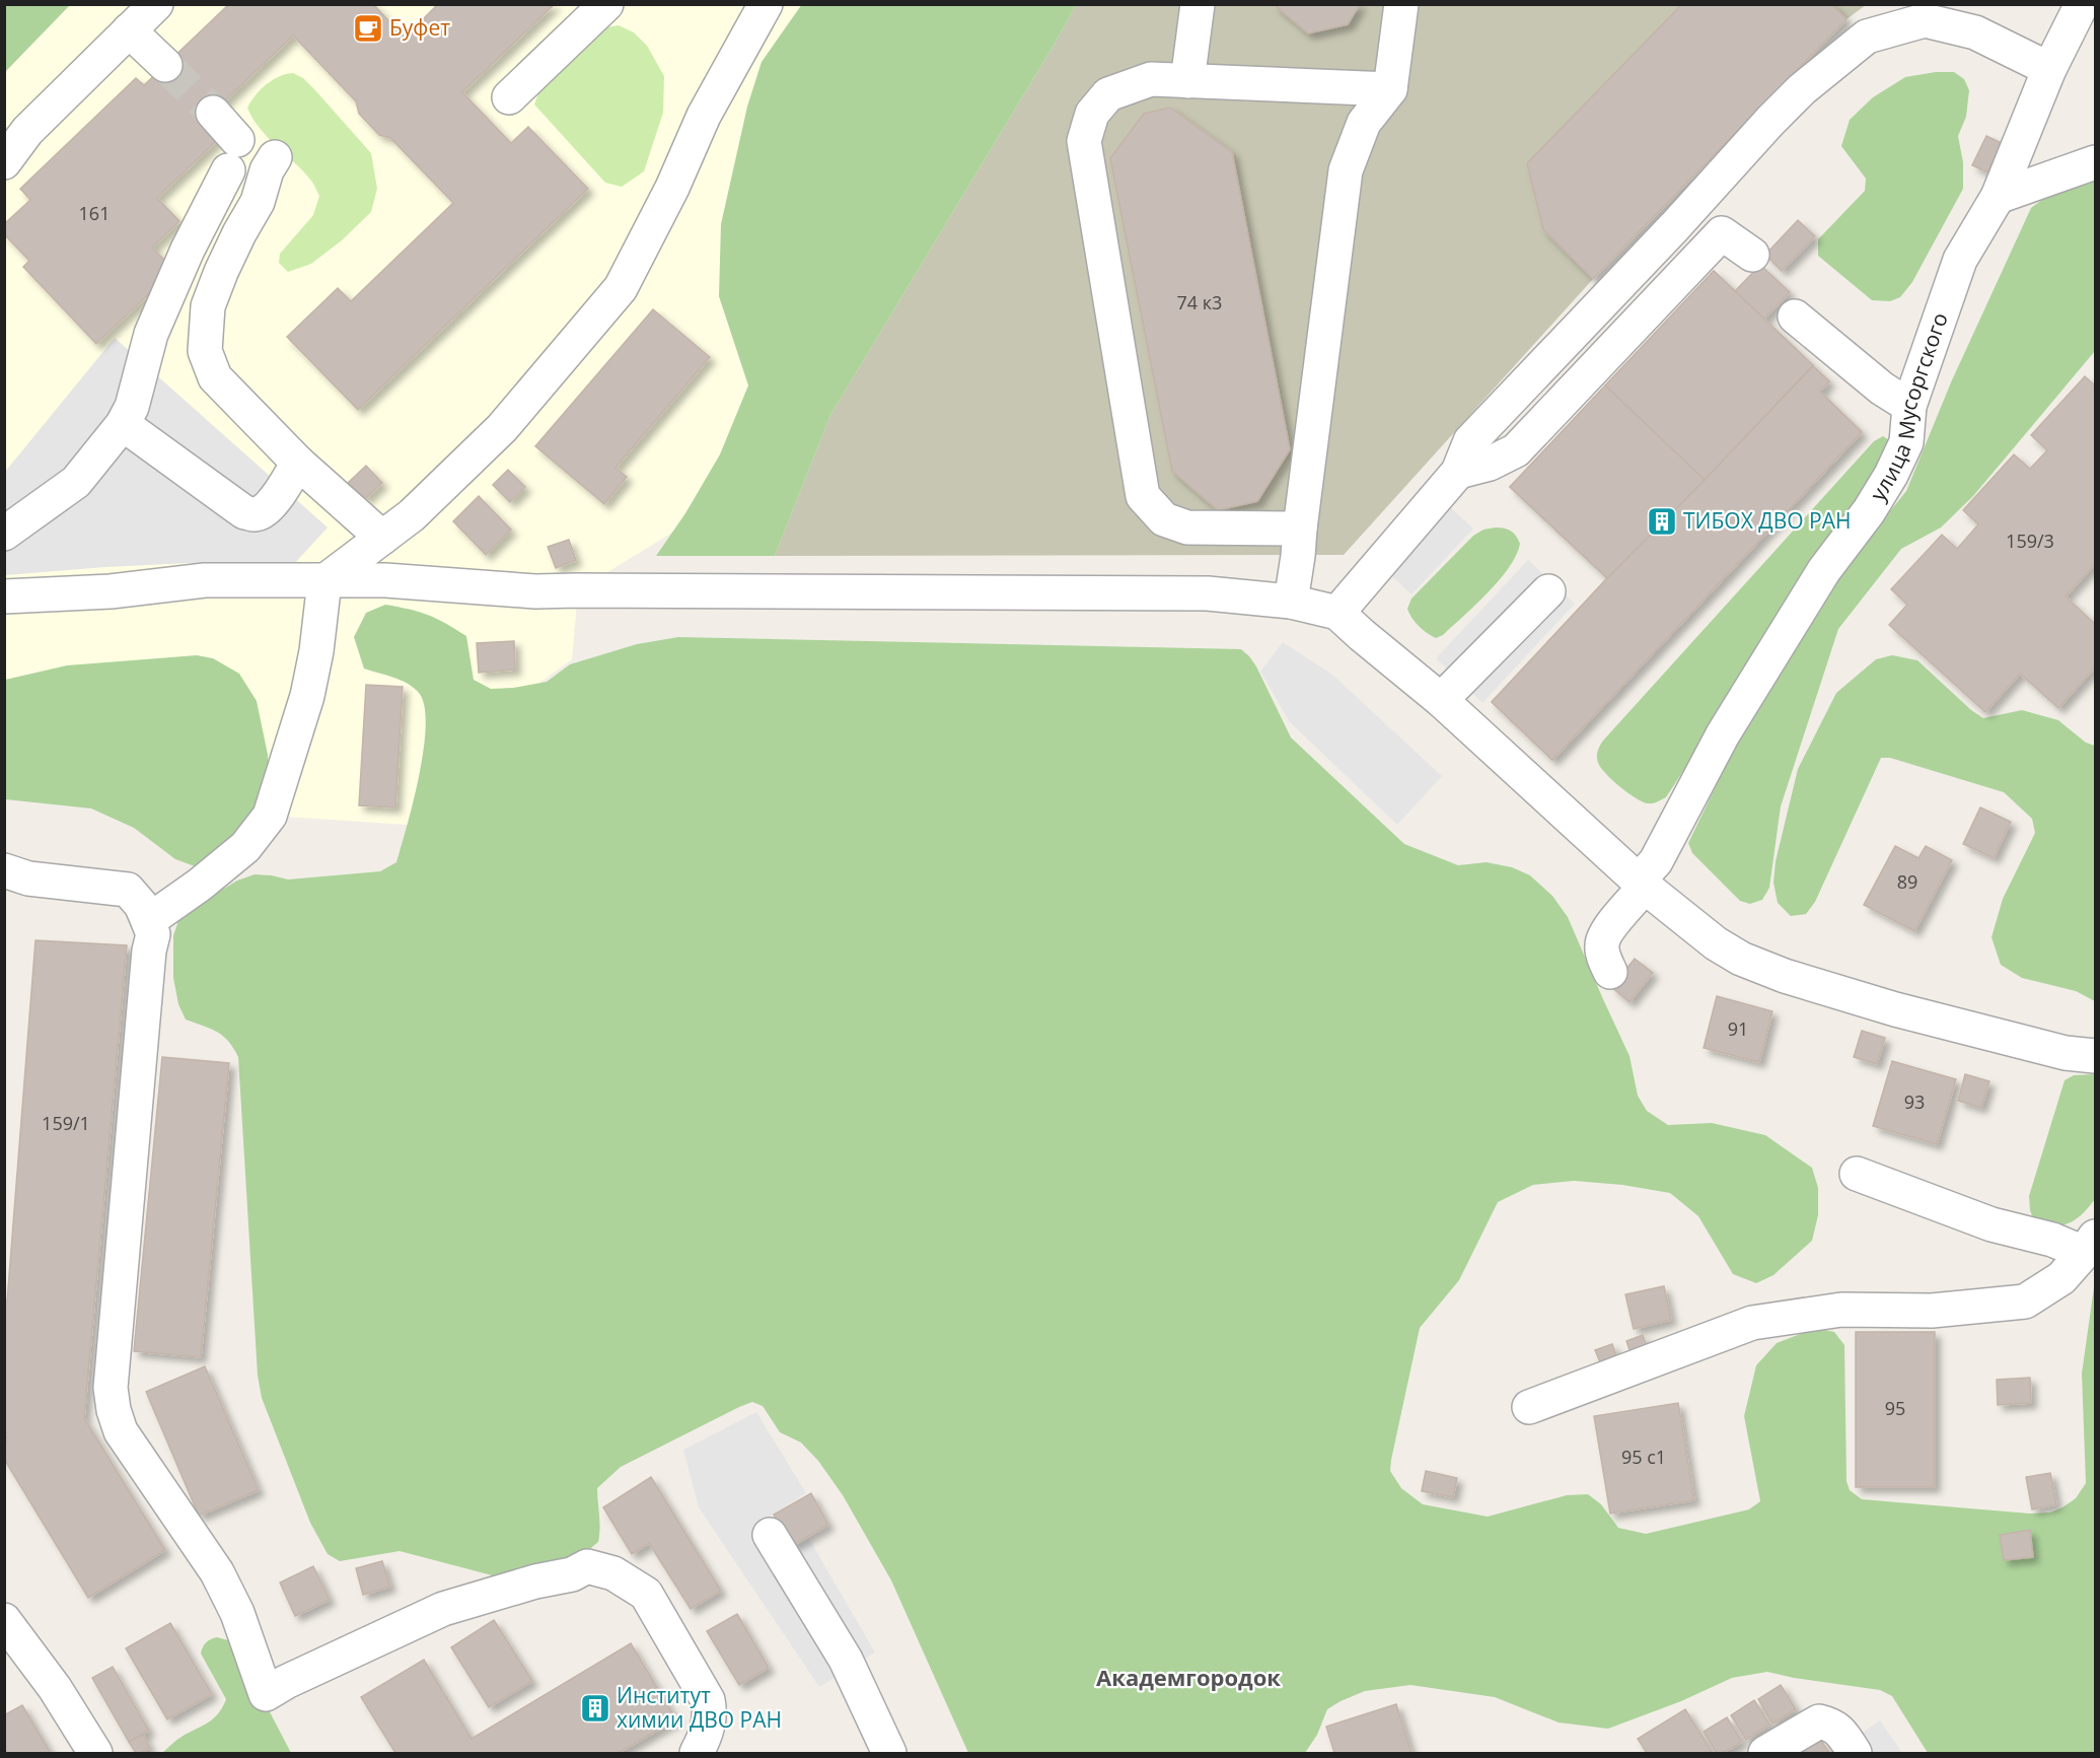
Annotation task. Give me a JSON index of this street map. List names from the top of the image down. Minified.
{"streets":{"street":["улица Мусоргского"]},"districts":["Академгородок"],"places":{"cafe":["Буфет"],"building":["ТИБОХ ДВО РАН","Институт химии ДВО РАН"]},"house_numbers":["161","74 к3","159/3","89","91","93","159/1","95","95 с1"]}
